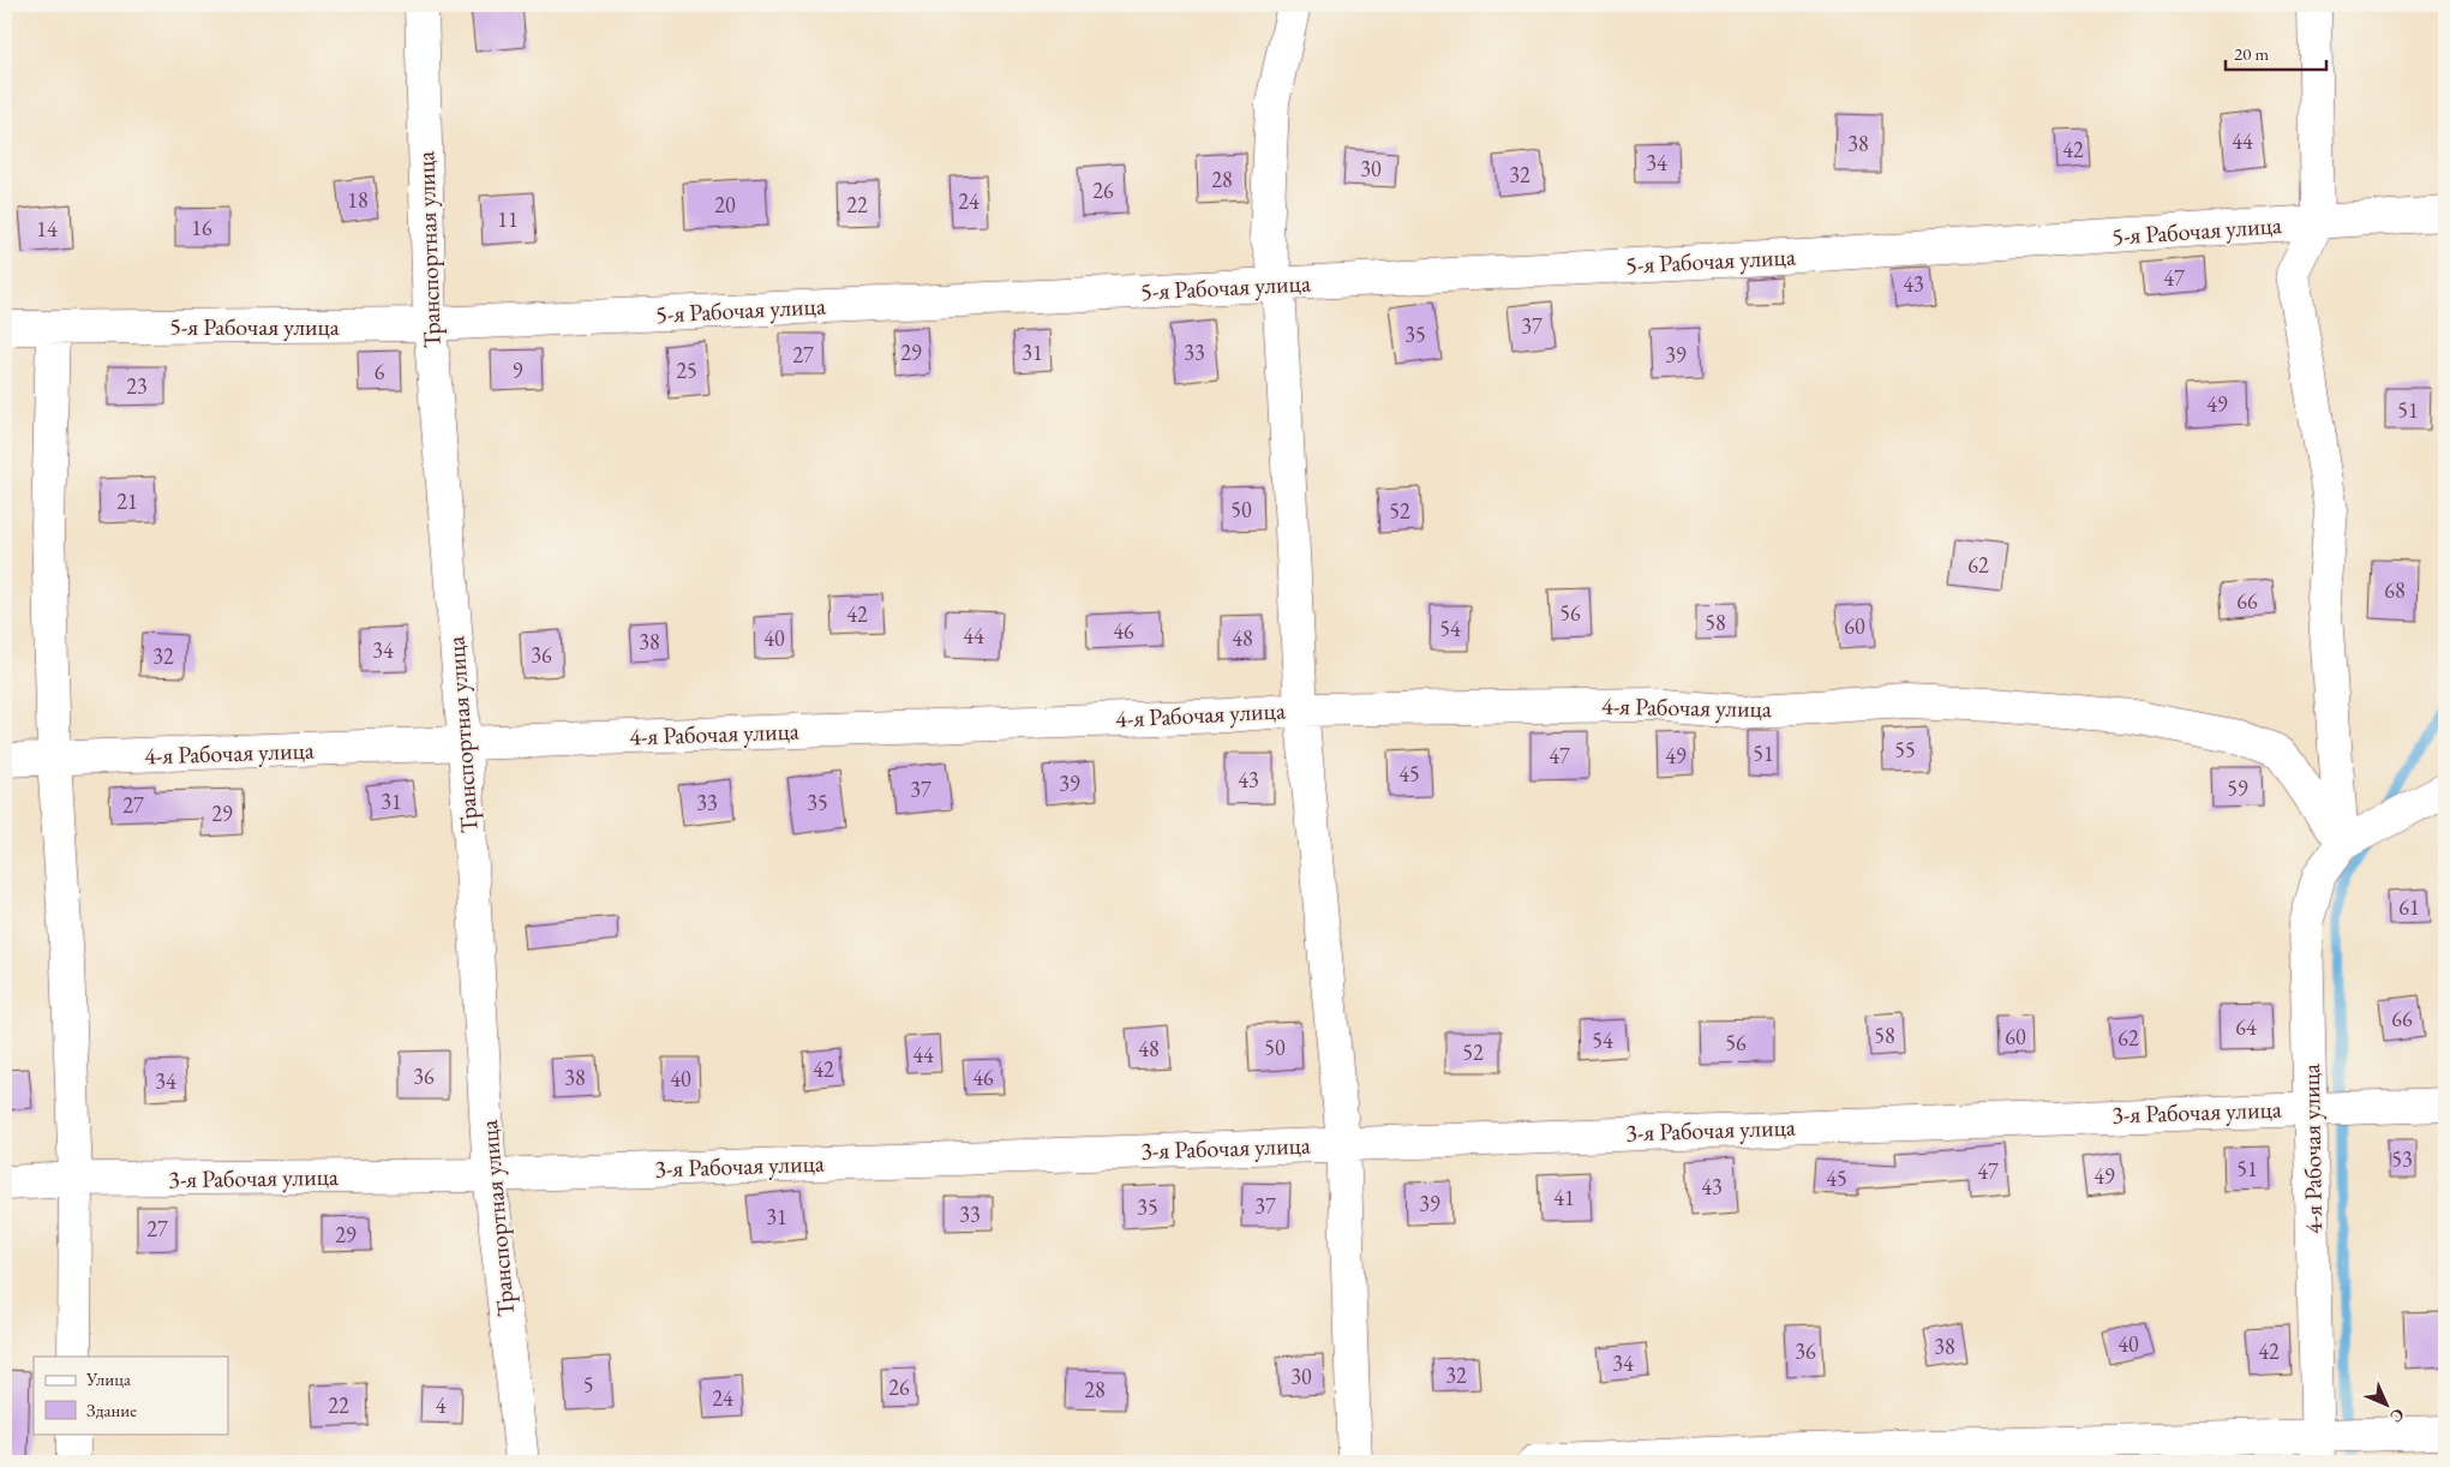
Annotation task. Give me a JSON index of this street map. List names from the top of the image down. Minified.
{"streets":{"street":["5-я Рабочая улица","Транспортная улица","4-я Рабочая улица","3-я Рабочая улица"]},"crossings":[["5-я Рабочая улица","Транспортная улица"],["Транспортная улица","4-я Рабочая улица"],["Транспортная улица","3-я Рабочая улица"],["4-я Рабочая улица","3-я Рабочая улица"]],"house_numbers":["44","38","42","34","30","32","28","26","18","24","20","22","11","16","14","47","43","37","35","29","31","33","27","39","9","25","6","23","49","51","21","50","52","62","68","66","56","42","58","60","54","46","44","40","48","38","34","36","32","55","51","47","49","45","43","39","59","37","31","33","35","27","29","61","66","64","58","60","62","54","56","50","48","52","44","42","36","38","46","40","34","53","51","47","49","45","43","41","39","37","35","33","31","27","29","40","38","36","42","34","32","30","5","26","28","24","22","4"],"legend":["Улица","Здание"],"scale_bar":"20 m","north":"bottom right"}
